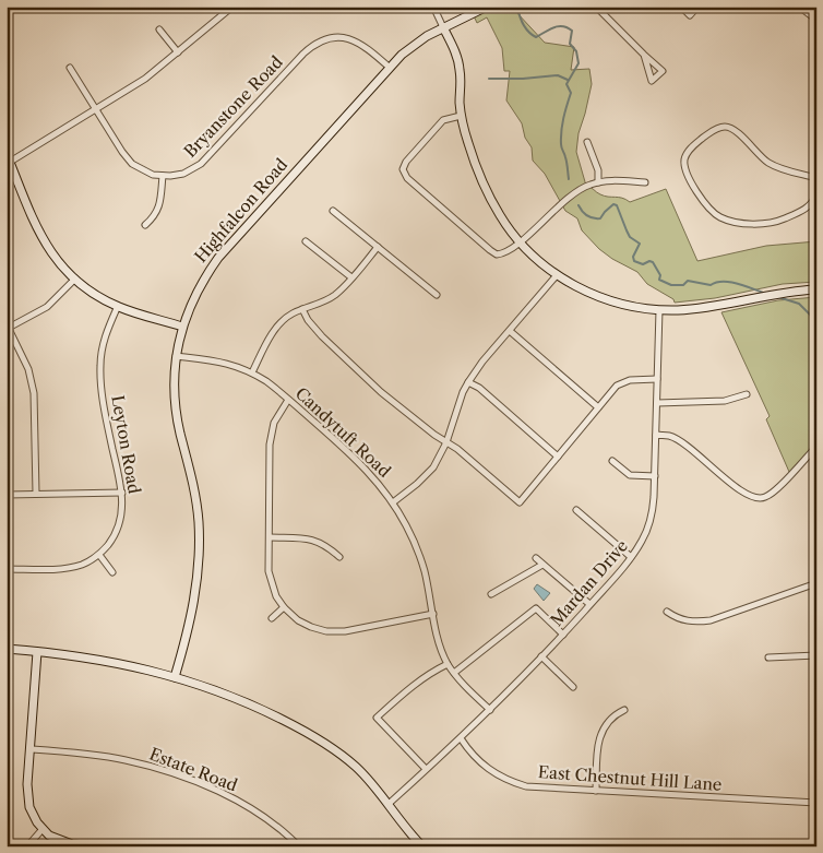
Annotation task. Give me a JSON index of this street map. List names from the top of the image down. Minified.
{"streets":{"street":["Bryanstone Road","Highfalcon Road","Candytuft Road","Leyton Road","Mardan Drive","Estate Road","East Chestnut Hill Lane"]},"crossings":[["Bryanstone Road","Highfalcon Road"],["Highfalcon Road","Candytuft Road"],["Candytuft Road","Mardan Drive"],["Mardan Drive","East Chestnut Hill Lane"]]}
